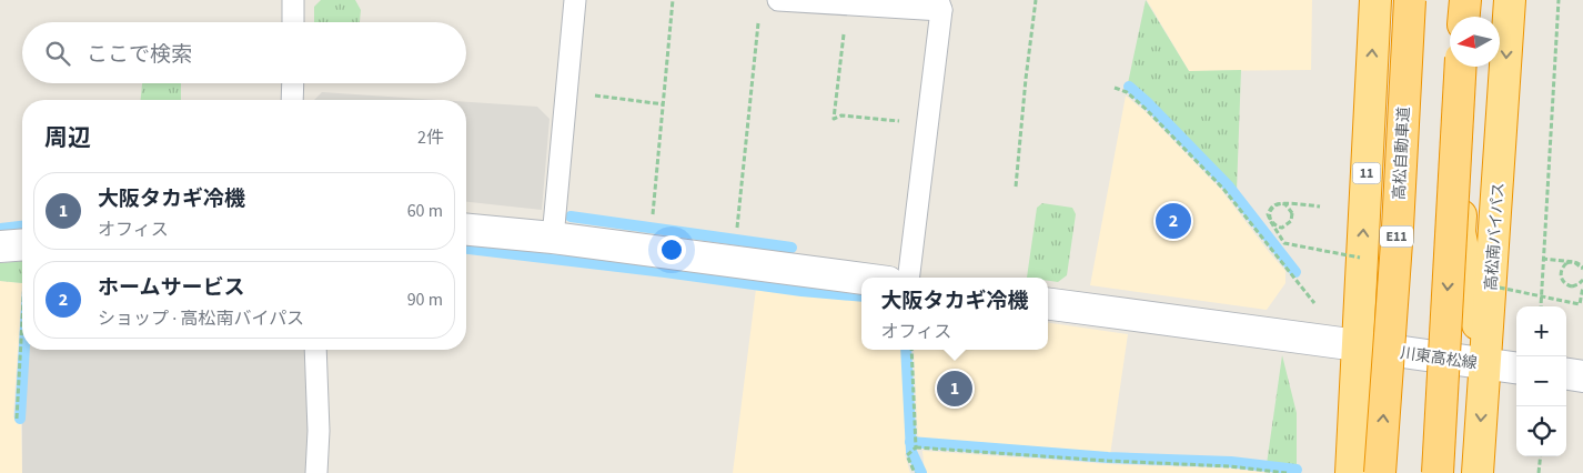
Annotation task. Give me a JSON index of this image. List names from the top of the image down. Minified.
{"streets":{"highway":["高松自動車道","11","E11","高松南バイパス"],"street":["川東高松線"]},"crossings":[["11","川東高松線"],["高松南バイパス","川東高松線"]],"north":"left","page":{"search":"ここで検索","heading":["周辺","2件"],"list":[{"mark":"1","name":"大阪タカギ冷機","note":"オフィス","value":"60 m"},{"mark":"2","name":"ホームサービス","note":"ショップ · 高松南バイパス","value":"90 m"}],"pins":["2","1"],"popup":["大阪タカギ冷機","オフィス"],"map_buttons":["+","−"]}}
